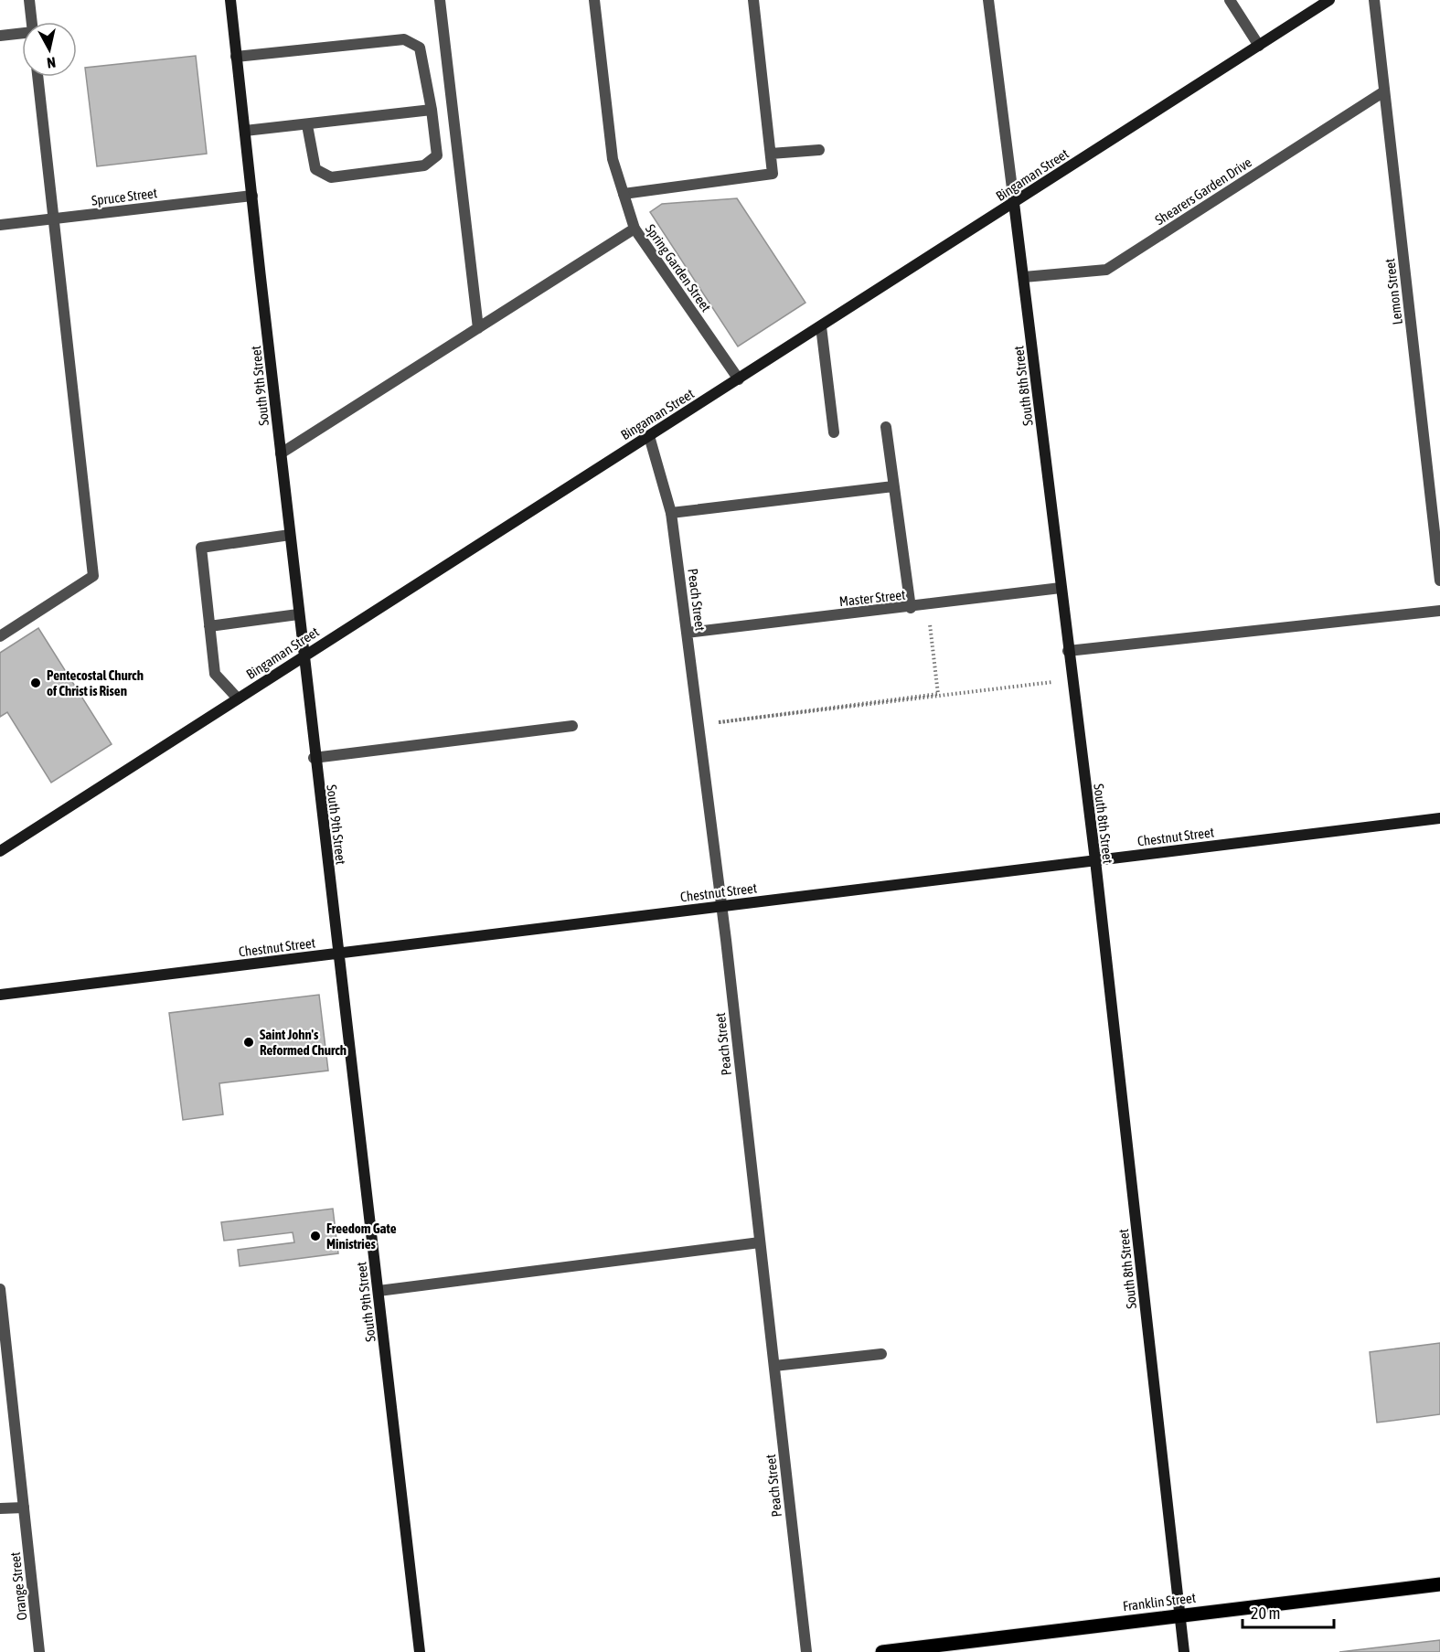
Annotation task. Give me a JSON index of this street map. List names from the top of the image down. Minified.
{"streets":{"main road":["Franklin Street"],"street":["Bingaman Street","Shearers Garden Drive","Spruce Street","Spring Garden Street","Lemon Street","South 9th Street","South 8th Street","Master Street","Peach Street","Chestnut Street","Orange Street"]},"crossings":[["Bingaman Street","Spring Garden Street"],["Bingaman Street","South 9th Street"],["Bingaman Street","South 8th Street"],["Bingaman Street","Peach Street"],["Shearers Garden Drive","Lemon Street"],["Shearers Garden Drive","South 8th Street"],["Spruce Street","South 9th Street"],["South 9th Street","Chestnut Street"],["South 8th Street","Master Street"],["South 8th Street","Chestnut Street"],["South 8th Street","Franklin Street"],["Master Street","Peach Street"],["Peach Street","Chestnut Street"]],"places":["Pentecostal Church of Christ is Risen","Saint John's Reformed Church","Freedom Gate Ministries"],"scale_bar":"20 m","north":"bottom"}
